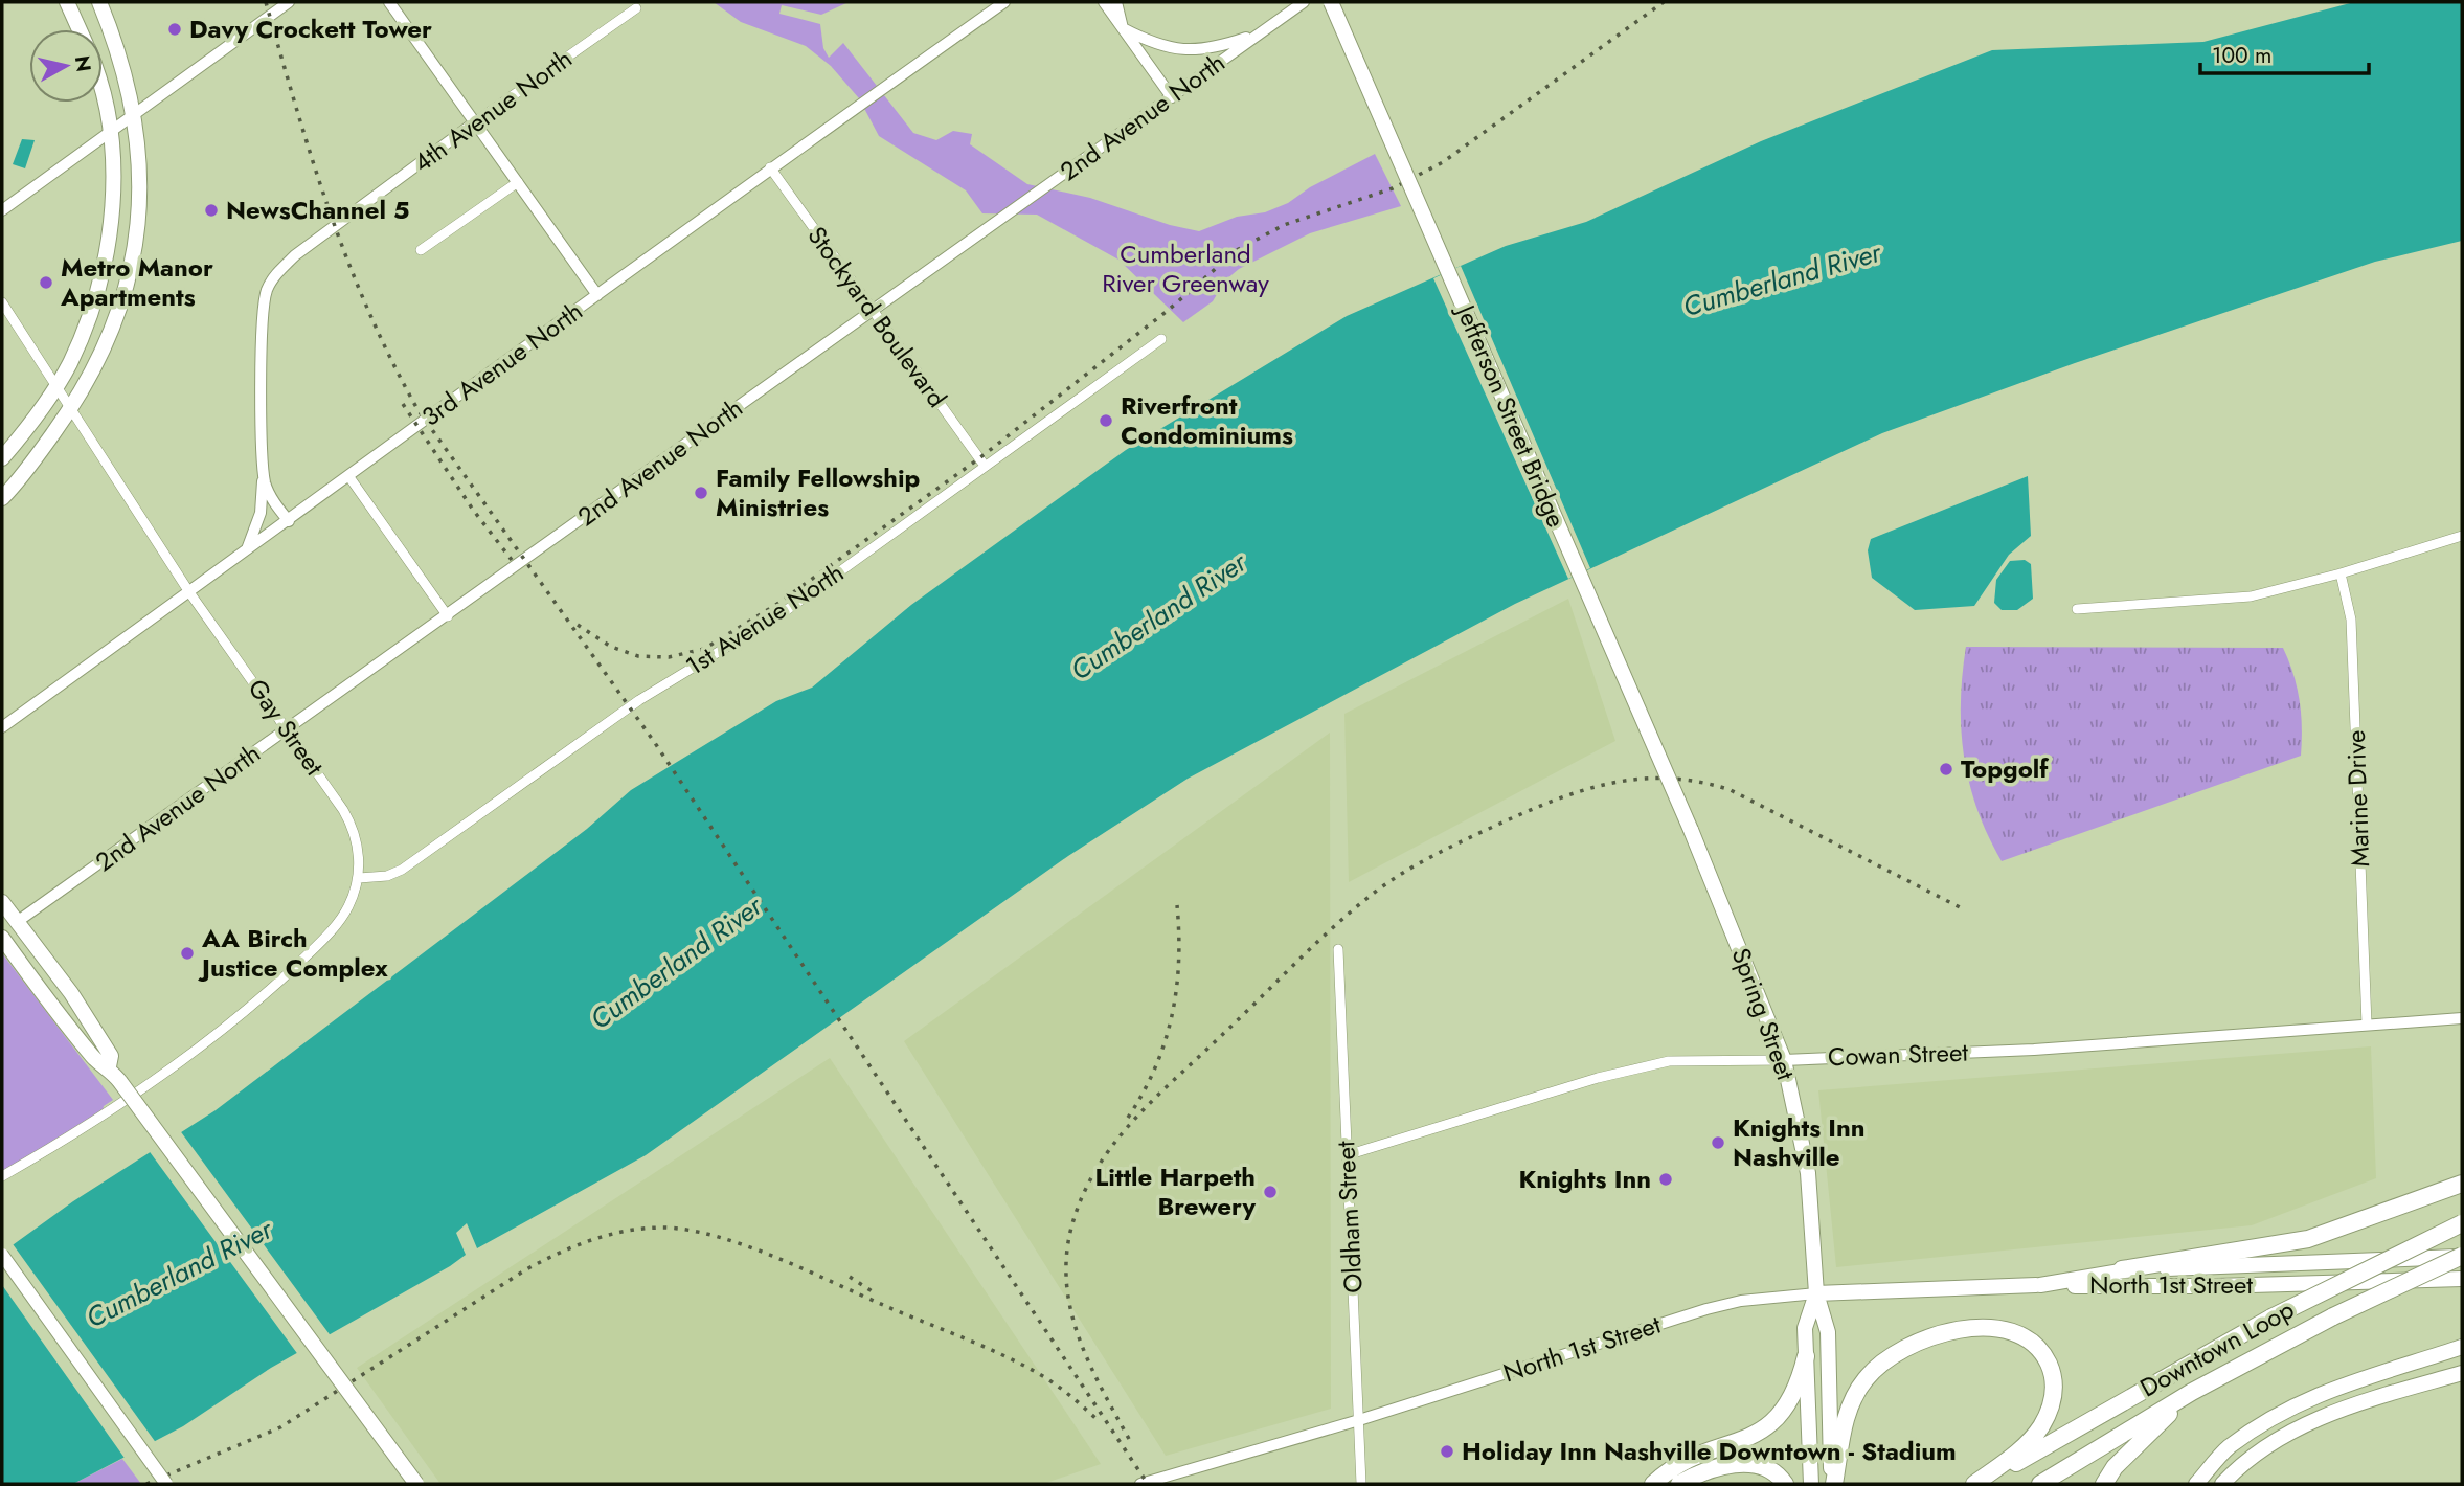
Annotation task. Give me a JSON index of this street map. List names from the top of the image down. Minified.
{"streets":{"highway":["Downtown Loop"],"main road":["Jefferson Street Bridge","Spring Street","North 1st Street"],"street":["4th Avenue North","2nd Avenue North","Stockyard Boulevard","3rd Avenue North","1st Avenue North","Gay Street","Marine Drive","Cowan Street","Oldham Street"]},"crossings":[["4th Avenue North","3rd Avenue North"],["2nd Avenue North","Stockyard Boulevard"],["2nd Avenue North","Gay Street"],["Stockyard Boulevard","3rd Avenue North"],["Stockyard Boulevard","1st Avenue North"],["3rd Avenue North","Gay Street"],["Jefferson Street Bridge","Spring Street"],["1st Avenue North","Gay Street"],["Marine Drive","Cowan Street"],["Spring Street","Cowan Street"],["Spring Street","North 1st Street"],["Cowan Street","Oldham Street"],["Oldham Street","North 1st Street"],["North 1st Street","Downtown Loop"]],"water":["Cumberland River"],"parks":["Cumberland River Greenway"],"places":["Davy Crockett Tower","NewsChannel 5","Metro Manor Apartments","Riverfront Condominiums","Family Fellowship Ministries","Topgolf","AA Birch Justice Complex","Knights Inn Nashville","Knights Inn","Little Harpeth Brewery","Holiday Inn Nashville Downtown - Stadium"],"scale_bar":"100 m","north":"right"}
